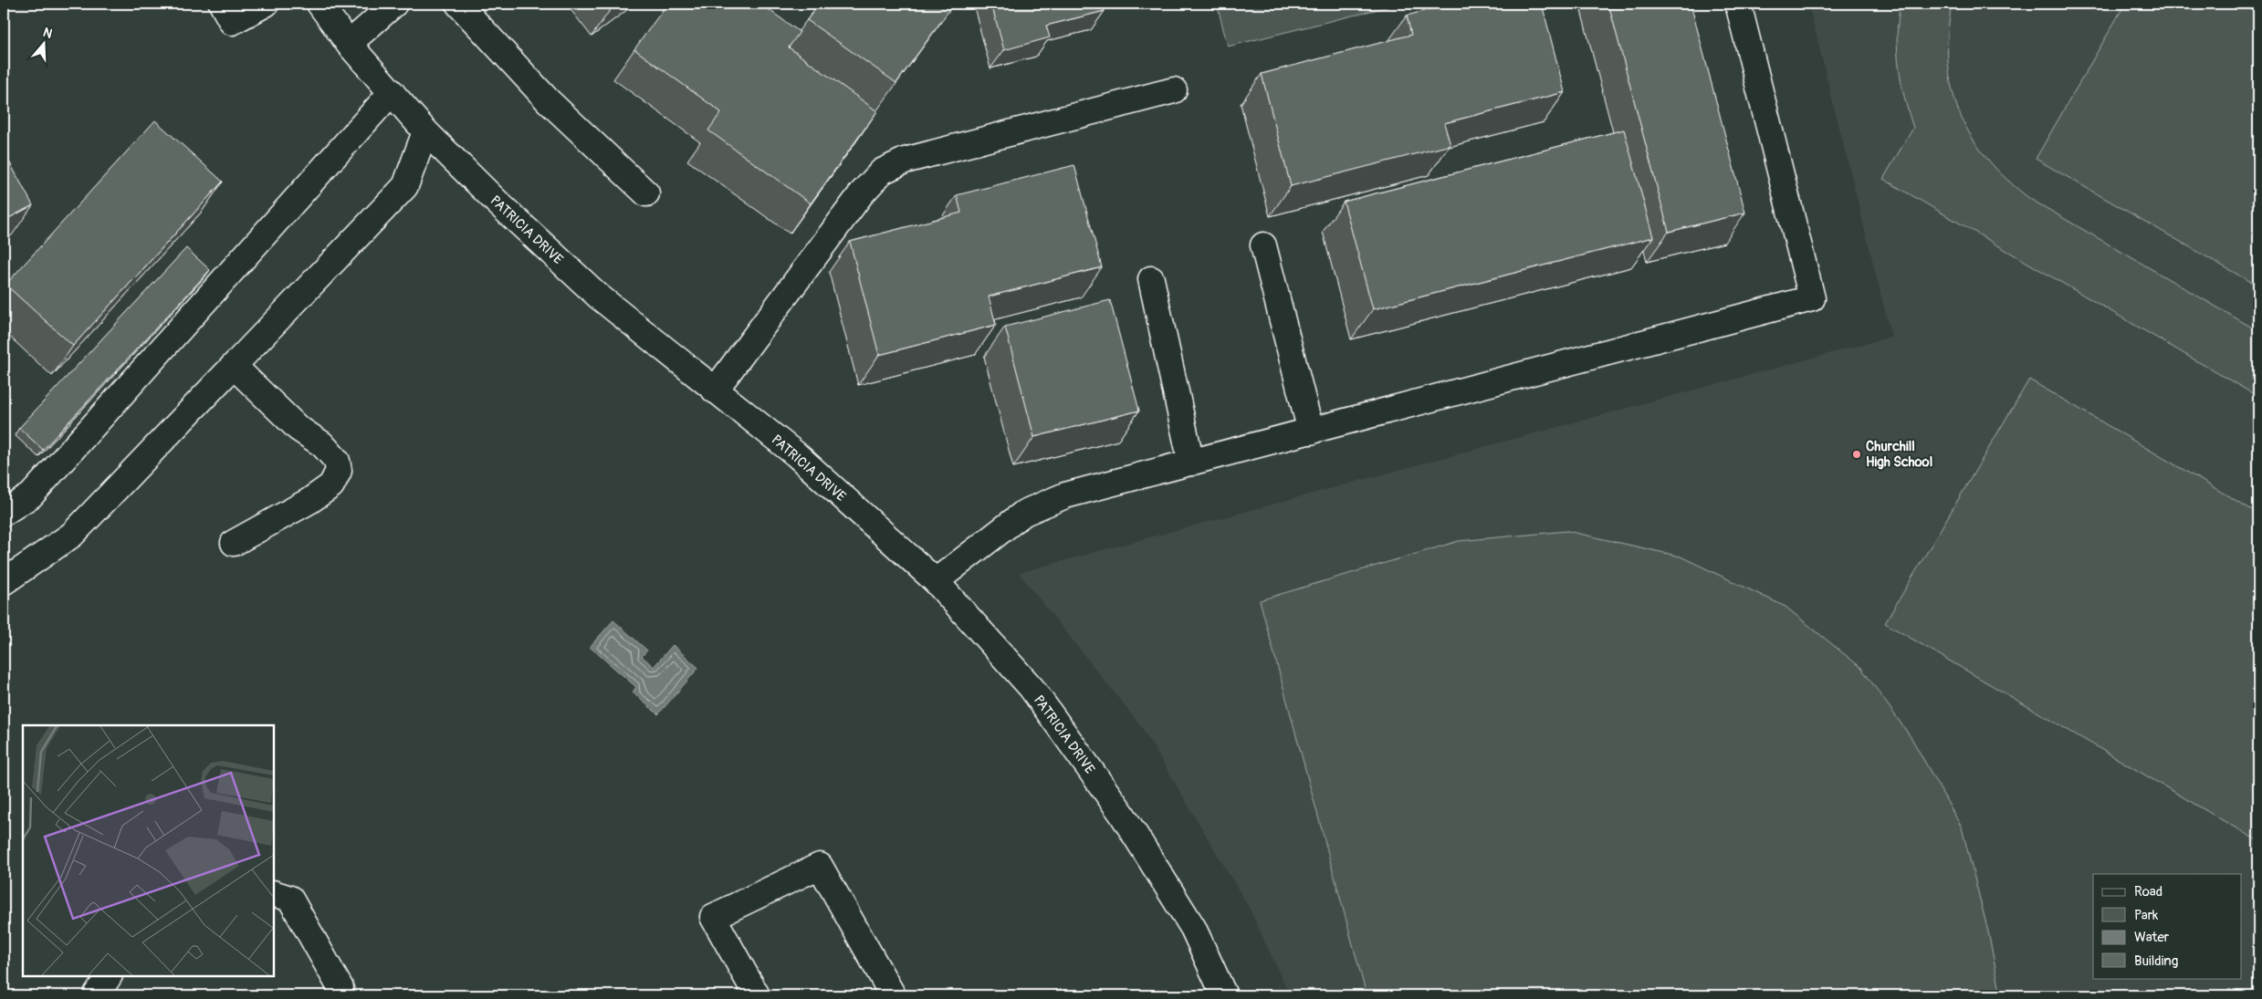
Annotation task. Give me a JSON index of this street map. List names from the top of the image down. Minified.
{"streets":{"street":["PATRICIA DRIVE"]},"places":["Churchill High School"],"legend":["Road","Park","Water","Building"],"north":"top"}
